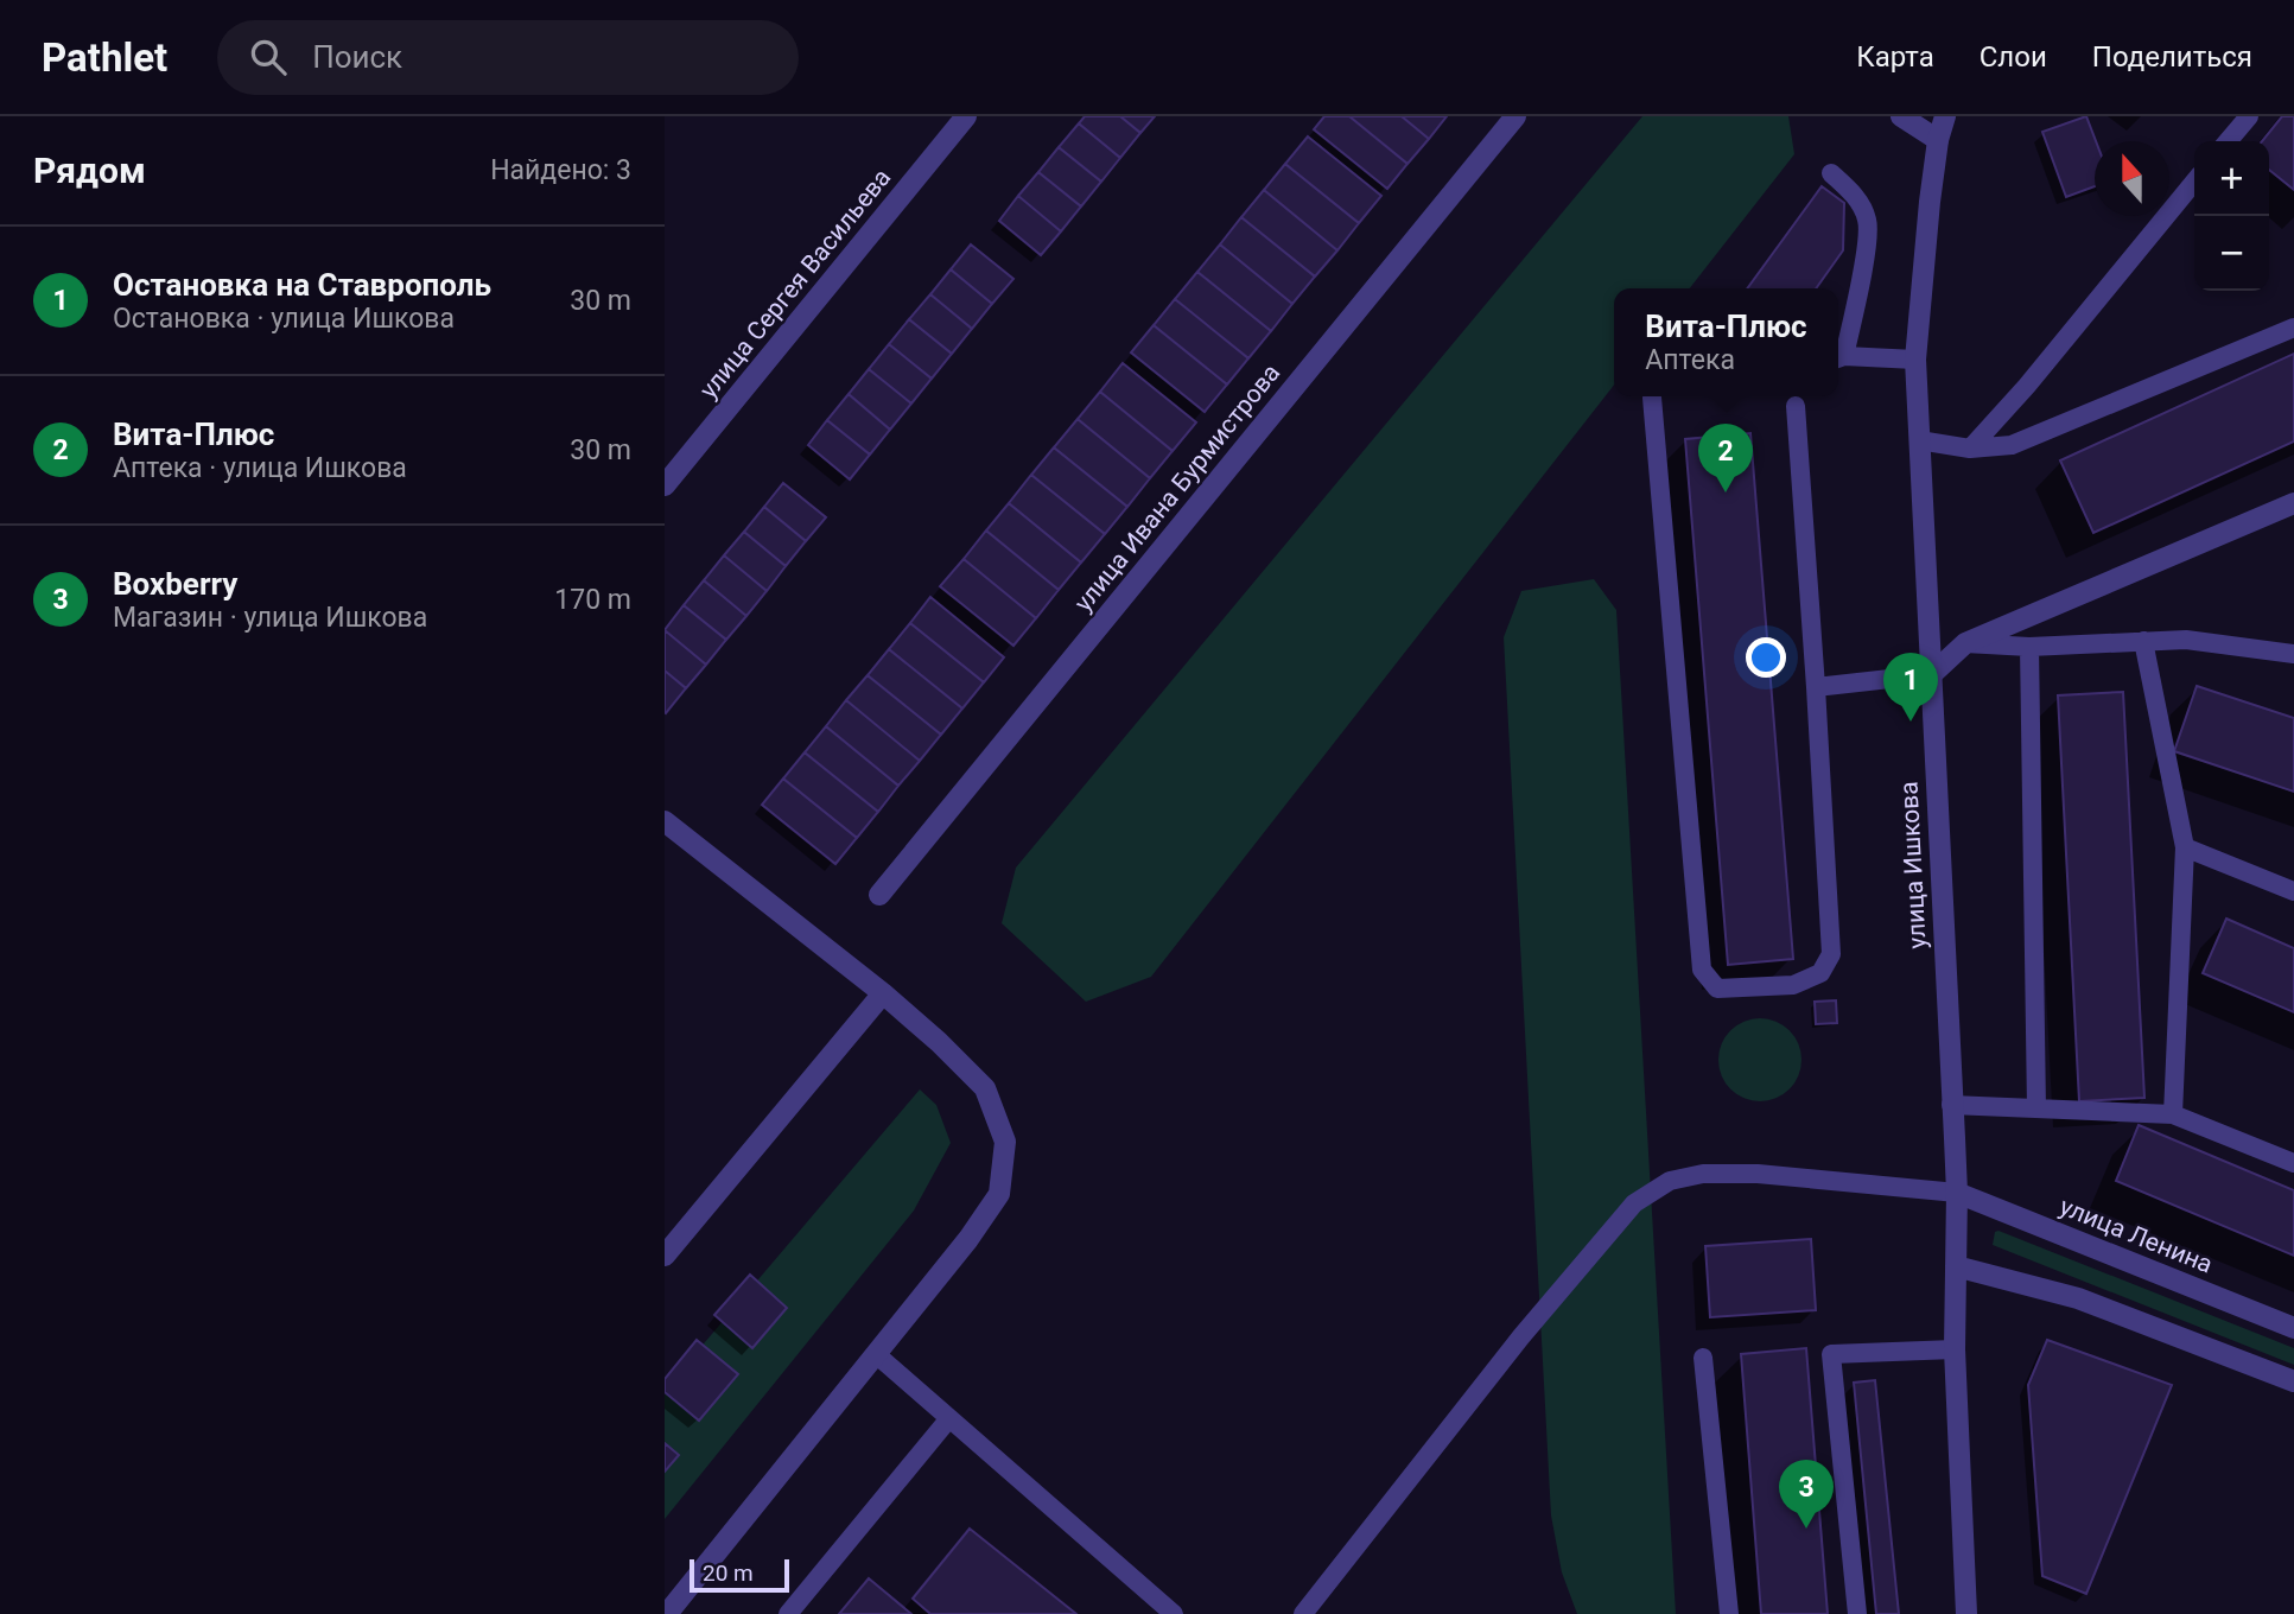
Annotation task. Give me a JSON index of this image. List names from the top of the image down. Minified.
{"streets":{"street":["улица Сергея Васильева","улица Ивана Бурмистрова","улица Ишкова","улица Ленина"]},"crossings":[["улица Ишкова","улица Ленина"]],"scale_bar":"20 m","north":"top","page":{"header":"Pathlet","search":"Поиск","nav":["Карта","Слои","Поделиться"],"heading":["Рядом","Найдено: 3"],"map_buttons":["+","−"],"list":[{"mark":"1","name":"Остановка на Ставрополь","note":"Остановка · улица Ишкова","value":"30 m"},{"mark":"2","name":"Вита-Плюс","note":"Аптека · улица Ишкова","value":"30 m"},{"mark":"3","name":"Boxberry","note":"Магазин · улица Ишкова","value":"170 m"}],"popup":["Вита-Плюс","Аптека"],"pins":["2","1","3"],"scale":"20 m"}}
